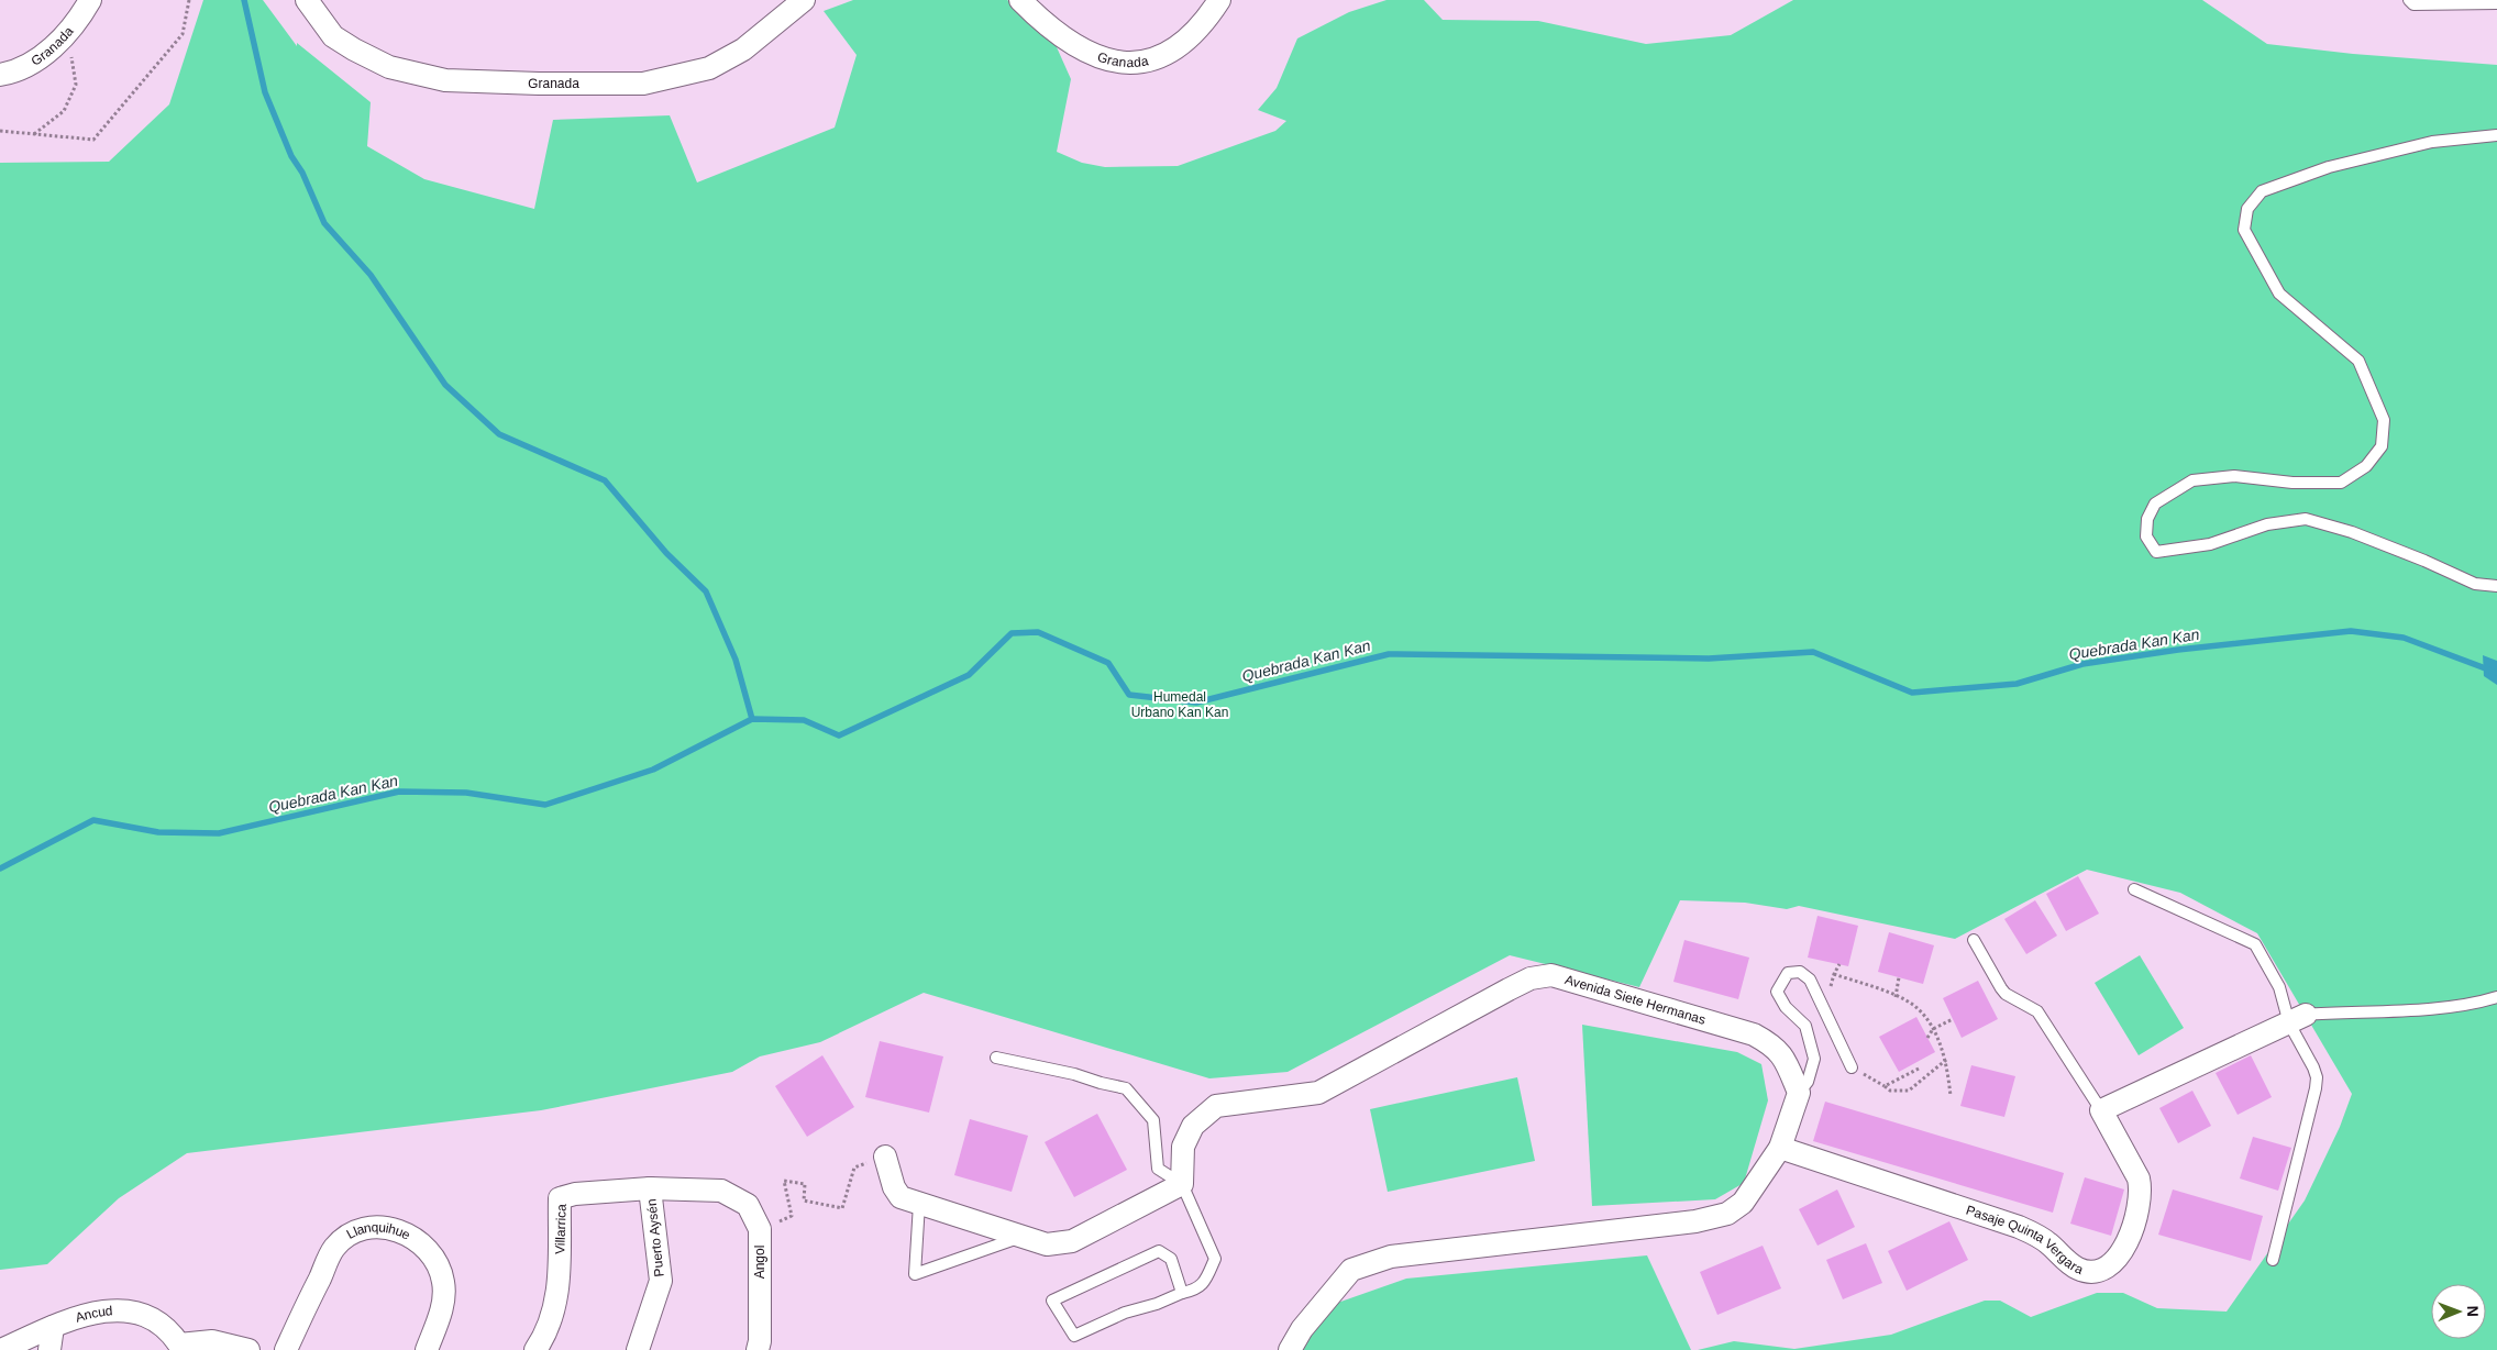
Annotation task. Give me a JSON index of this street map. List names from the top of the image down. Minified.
{"streets":{"street":["Granada","Avenida Siete Hermanas","Villarrica","Puerto Aysén","Llanquihue","Pasaje Quinta Vergara","Angol","Ancud"]},"crossings":[["Villarrica","Puerto Aysén"],["Villarrica","Angol"]],"water":["Quebrada Kan Kan"],"parks":["Humedal Urbano Kan Kan"],"north":"right"}
